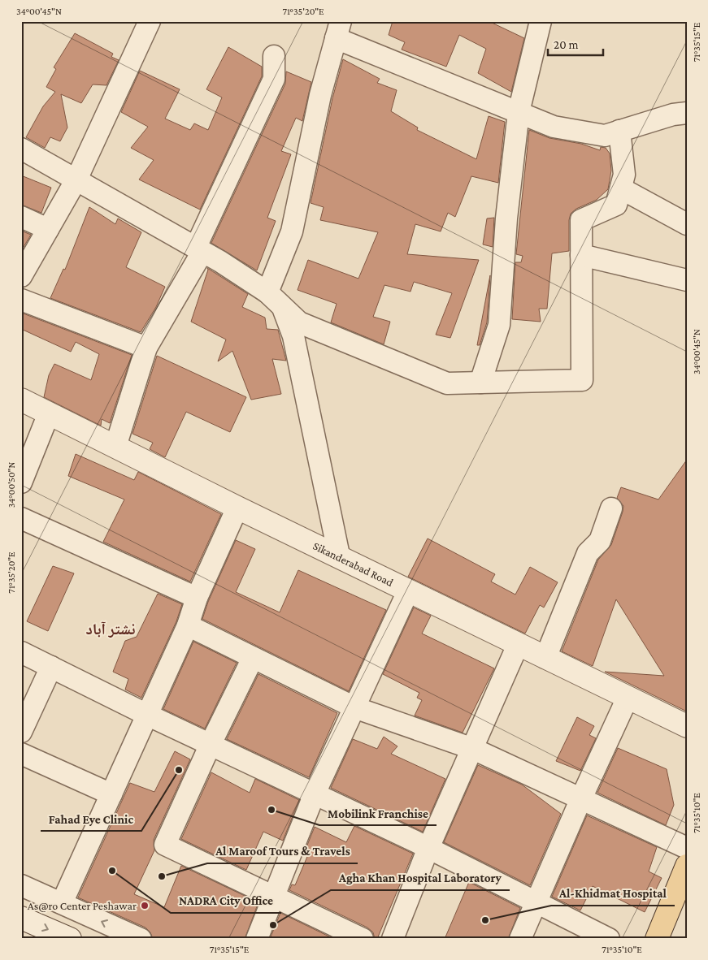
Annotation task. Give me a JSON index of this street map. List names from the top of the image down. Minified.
{"streets":{"street":["Sikanderabad Road"]},"districts":["نشتر آباد"],"places":["Fahad Eye Clinic","Mobilink Franchise","NADRA City Office","Al Maroof Tours & Travels","As@ro Center Peshawar","Al-Khidmat Hospital","Agha Khan Hospital Laboratory"],"scale_bar":"20 m","coordinates":["34°00'45\"N","71°35'20\"E","71°35'15\"E","34°00'50\"N","71°35'10\"E"]}
